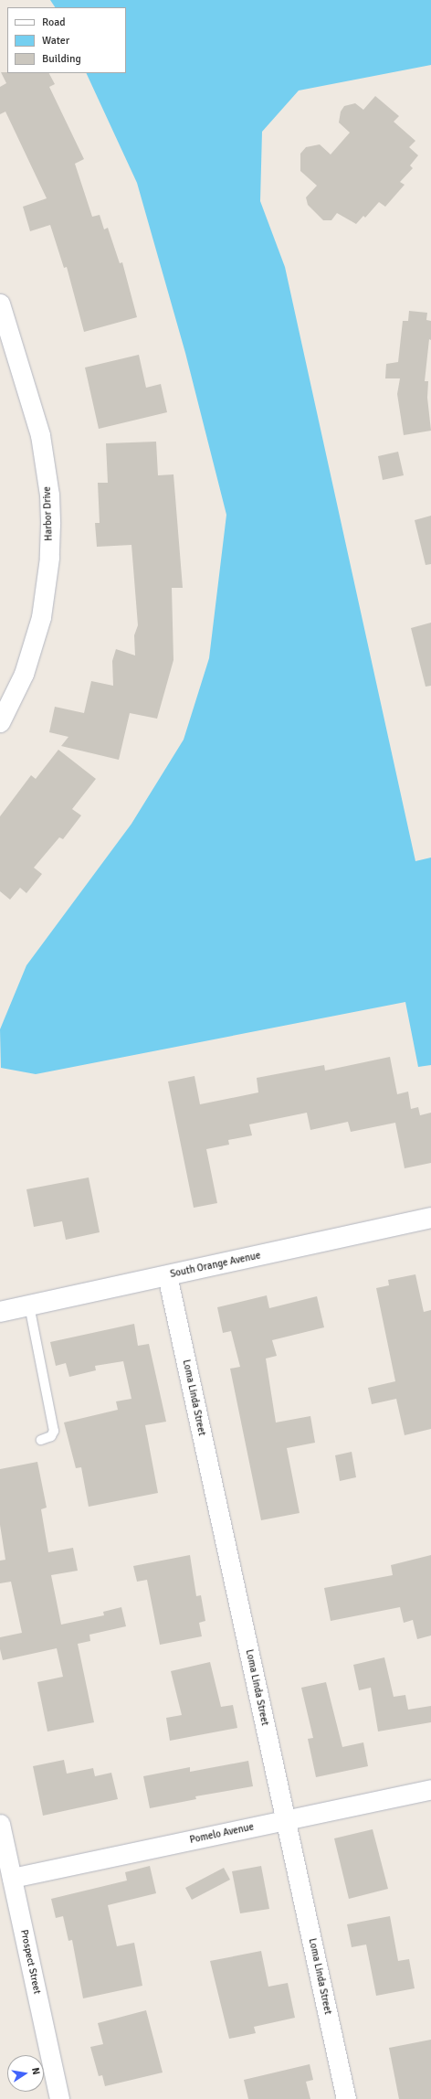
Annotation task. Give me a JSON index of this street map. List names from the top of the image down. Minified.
{"streets":{"street":["Harbor Drive","South Orange Avenue","Loma Linda Street","Pomelo Avenue","Prospect Street"]},"crossings":[["South Orange Avenue","Loma Linda Street"],["Loma Linda Street","Pomelo Avenue"],["Pomelo Avenue","Prospect Street"]],"legend":["Road","Water","Building"],"north":"right"}
